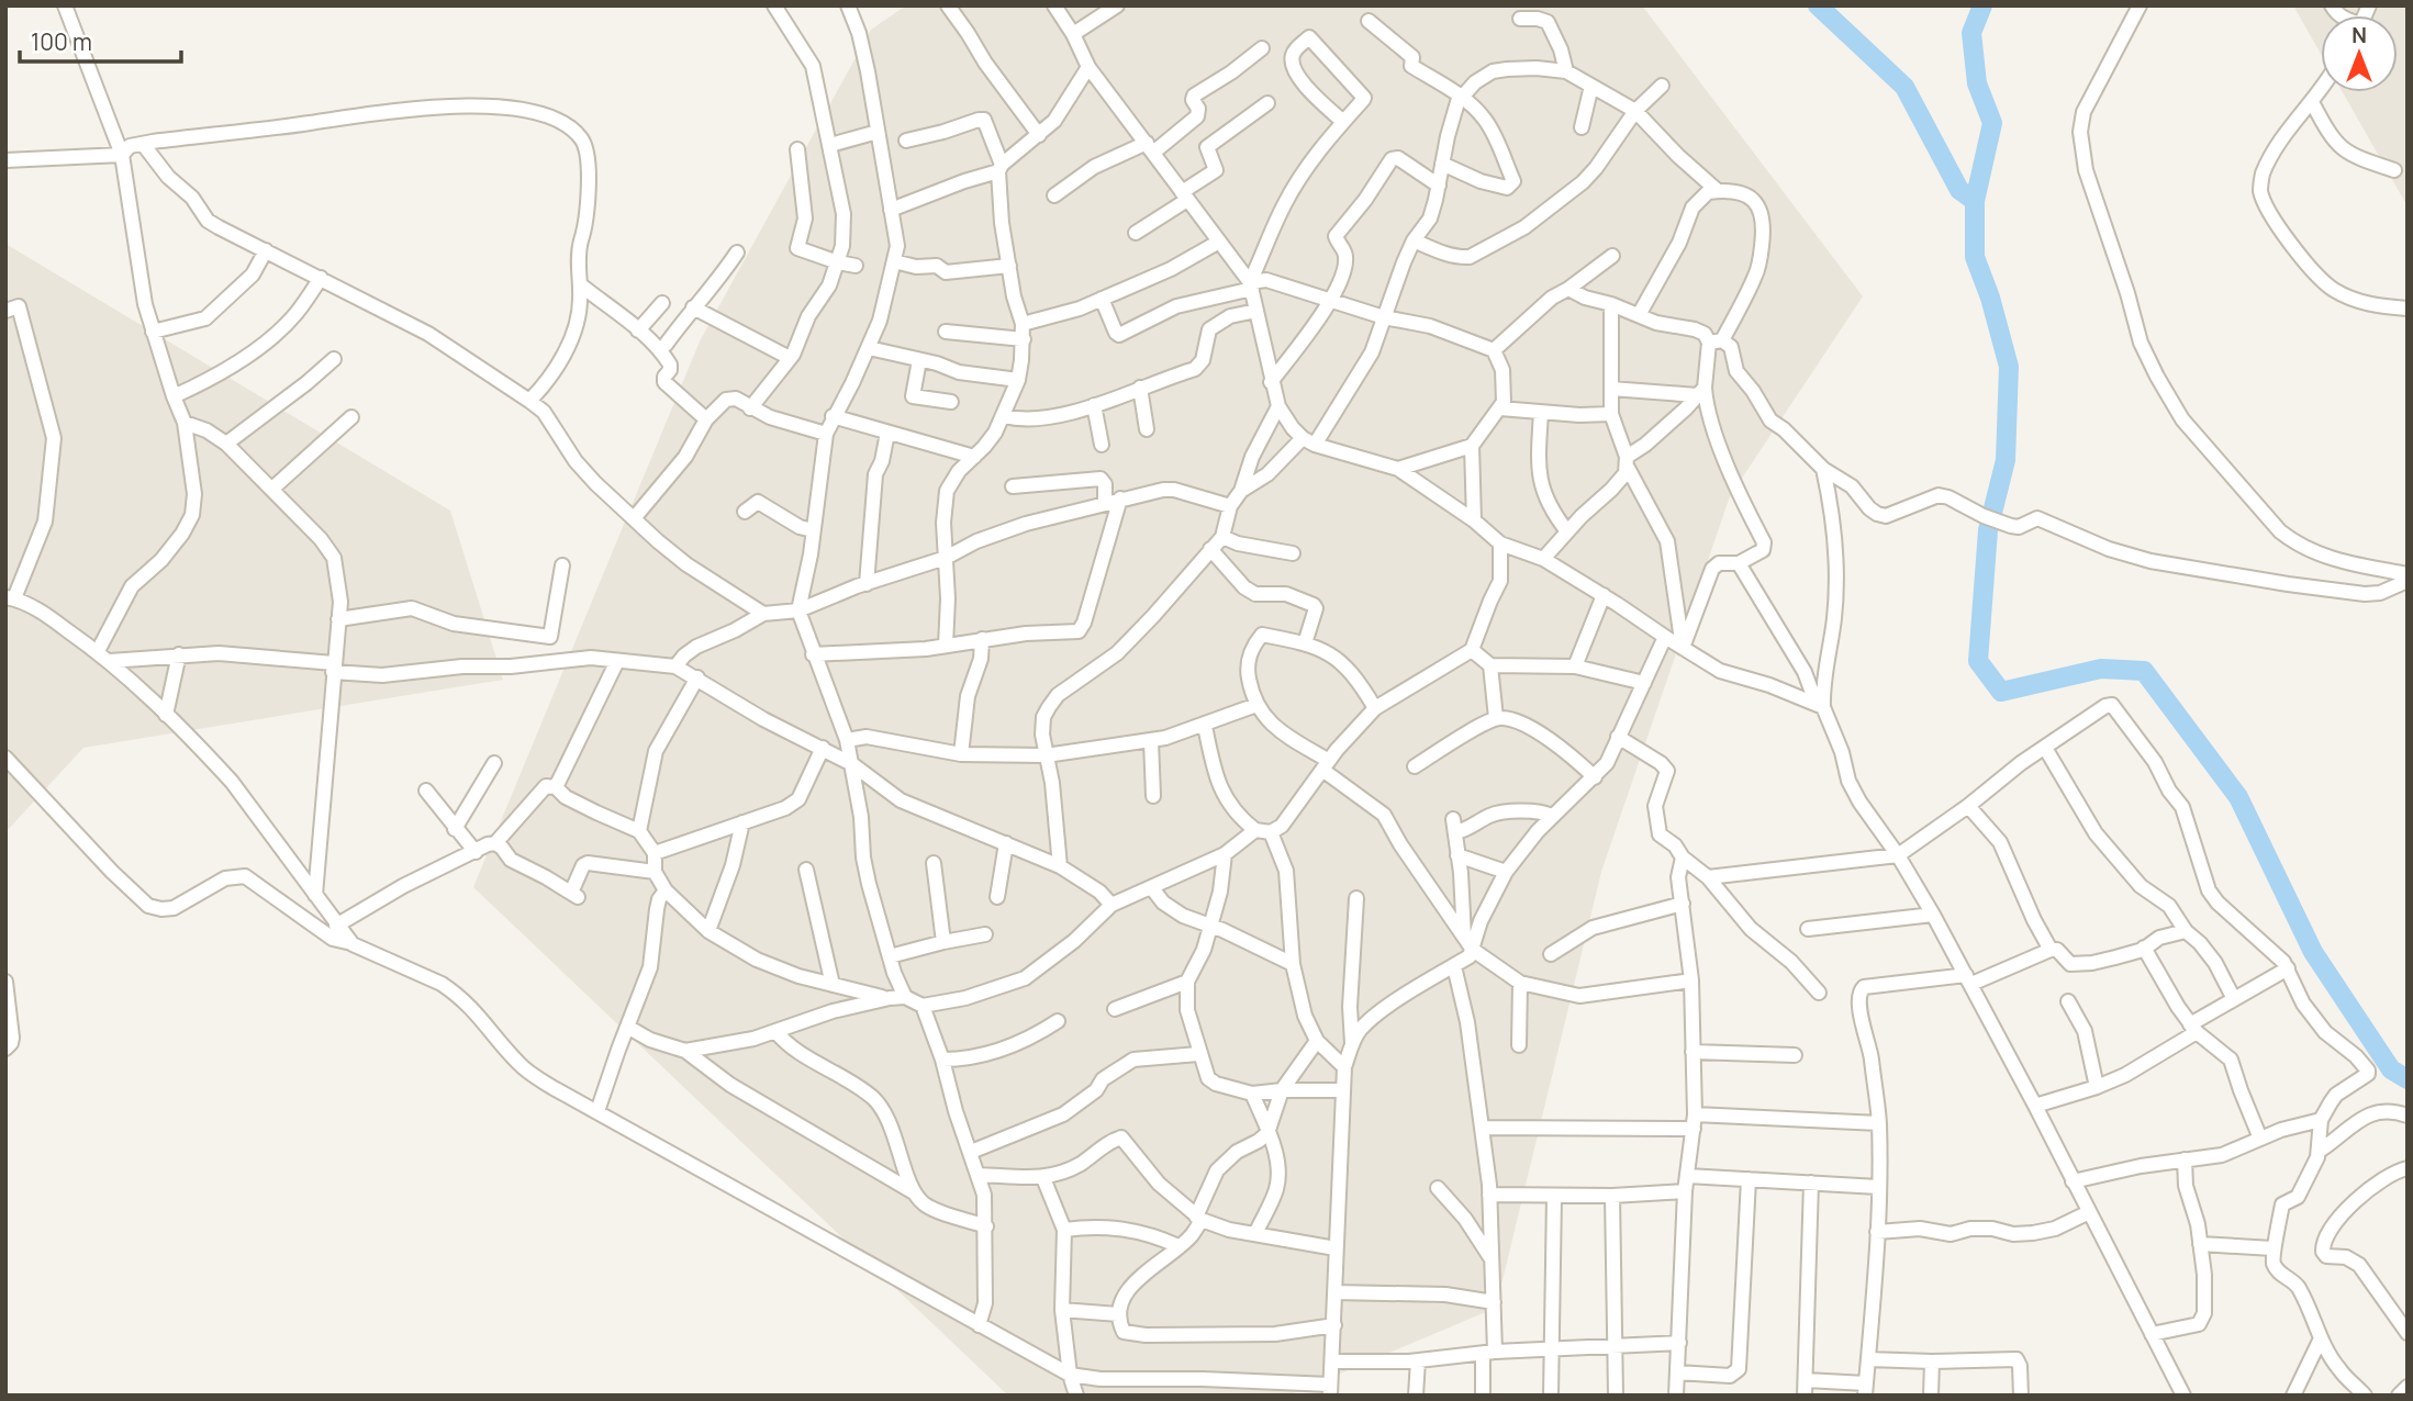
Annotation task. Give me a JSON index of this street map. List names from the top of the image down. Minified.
{"scale_bar":"100 m","north":"top"}
